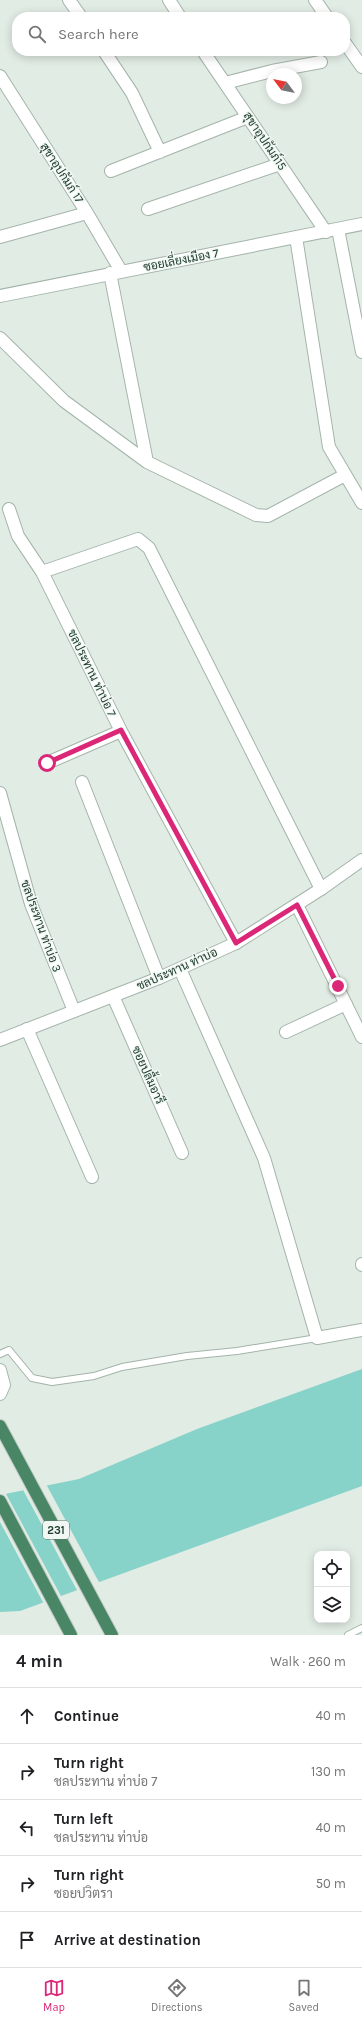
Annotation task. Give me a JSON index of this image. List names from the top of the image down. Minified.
{"streets":{"highway":["231"],"street":["สุขาอุปกัมภ์15","สุขาอุปกัมภ์ 17","ซอยเลี่ยงเมือง 7","ชลประทาน ท่าบ่อ 7","ชลประทาน ท่าบ่อ 3","ชลประทาน ท่าบ่อ","ซอยปลื้มอารี"]},"crossings":[["สุขาอุปกัมภ์15","ซอยเลี่ยงเมือง 7"],["สุขาอุปกัมภ์ 17","ซอยเลี่ยงเมือง 7"],["ชลประทาน ท่าบ่อ 7","ชลประทาน ท่าบ่อ"],["ชลประทาน ท่าบ่อ 3","ชลประทาน ท่าบ่อ"],["ชลประทาน ท่าบ่อ","ซอยปลื้มอารี"]],"north":"top left","page":{"search":"Search here","heading":["4 min","Walk · 260 m"],"list":[["Continue","40 m"],["Turn right","ชลประทาน ท่าบ่อ 7","130 m"],["Turn left","ชลประทาน ท่าบ่อ","40 m"],["Turn right","ซอยปวิตรา","50 m"],"Arrive at destination"],"nav":["Map","Directions","Saved"]}}
